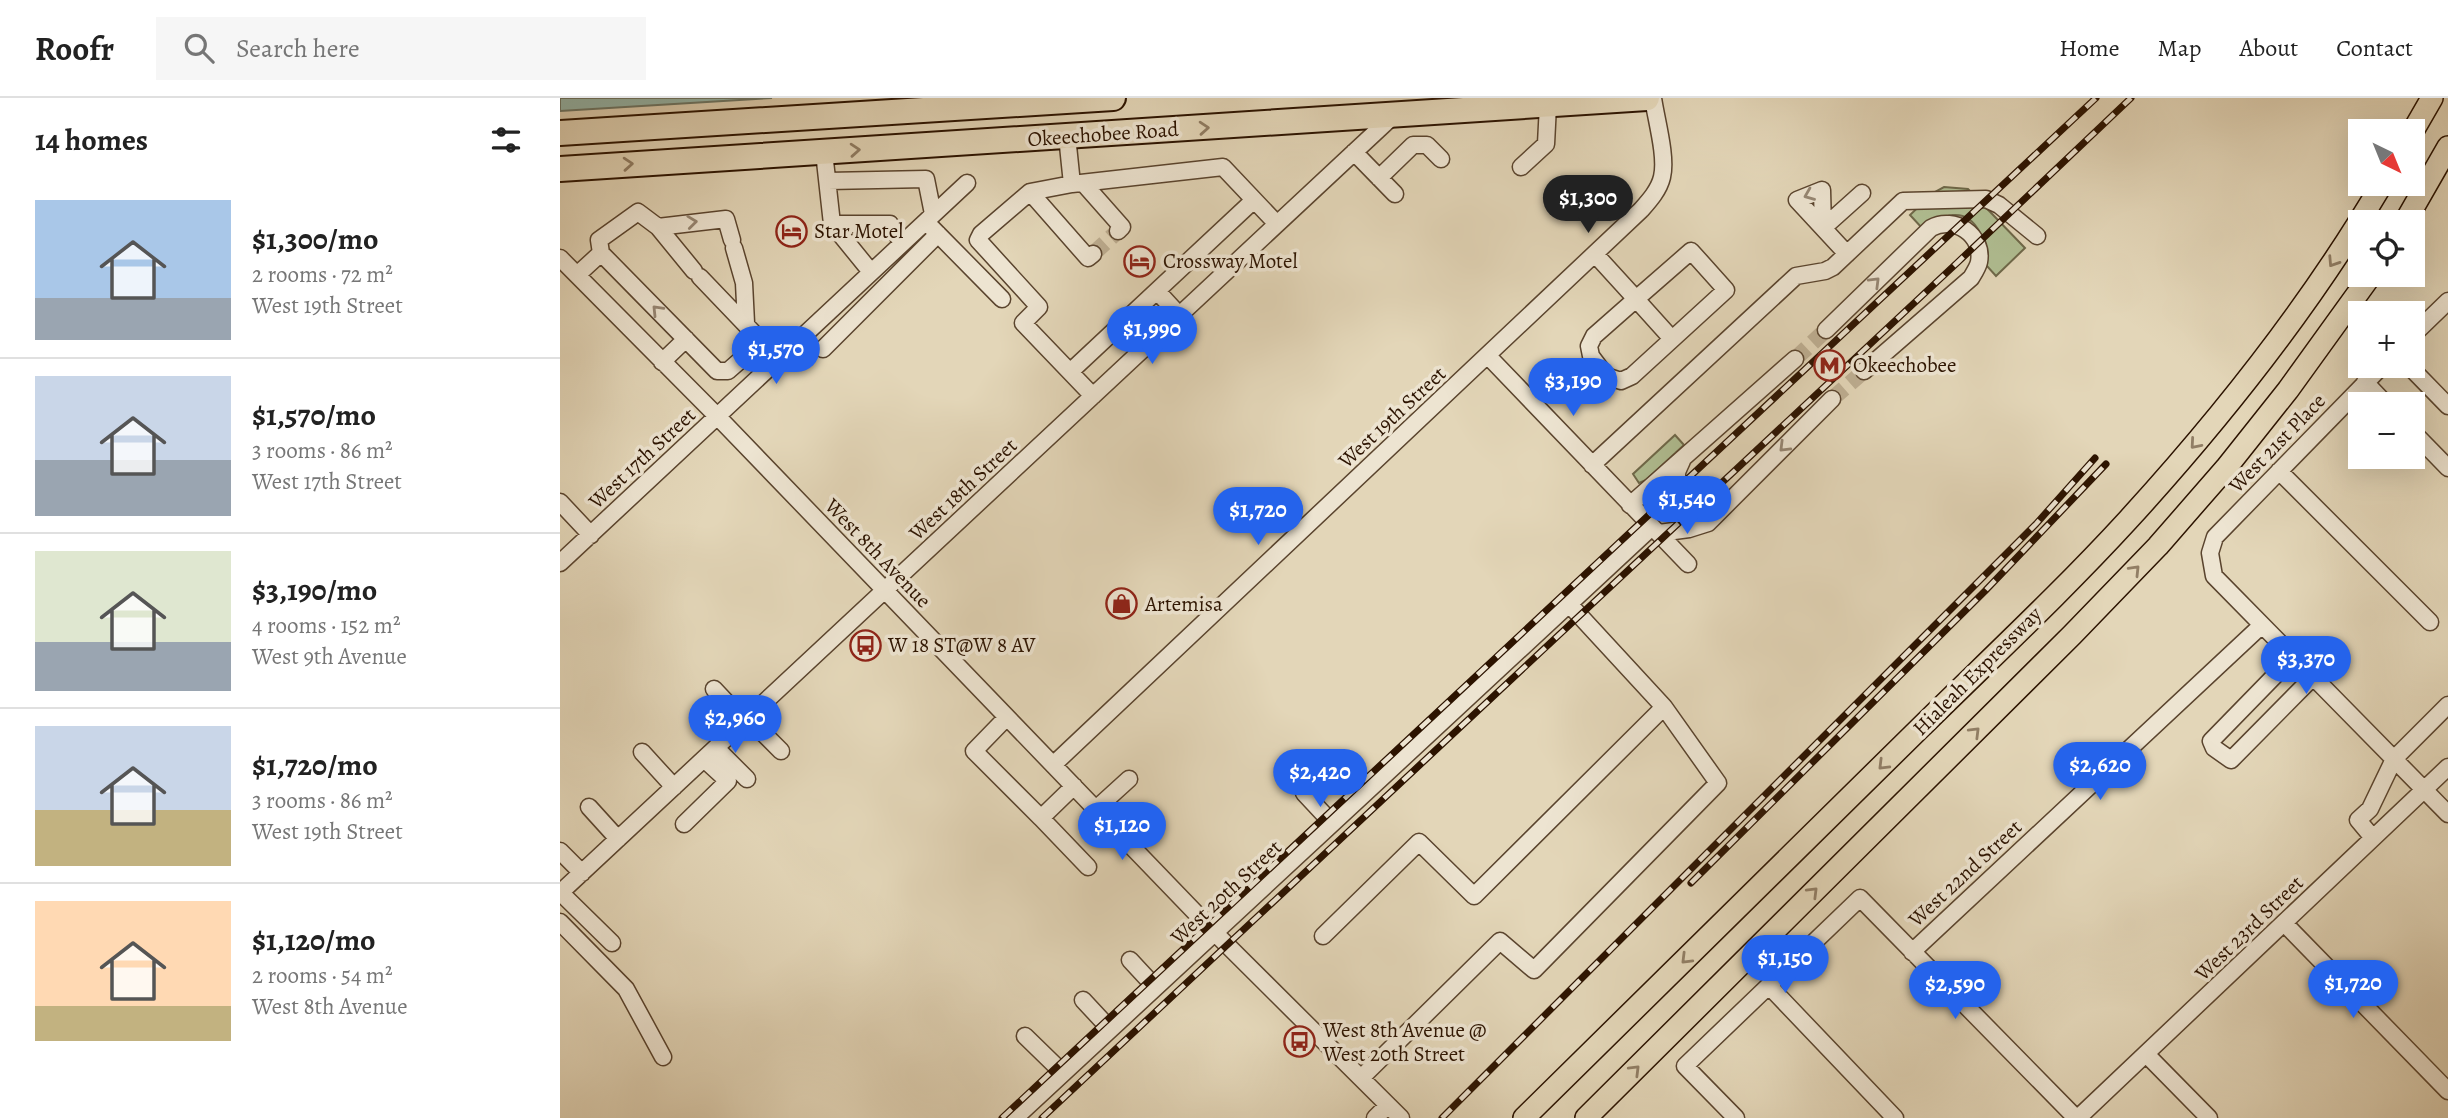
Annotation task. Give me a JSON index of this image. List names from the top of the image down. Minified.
{"streets":{"highway":["Okeechobee Road"],"main road":["Hialeah Expressway"],"street":["West 19th Street","West 21st Place","West 17th Street","West 18th Street","West 8th Avenue","West 22nd Street","West 20th Street","West 23rd Street"]},"crossings":[["Okeechobee Road","West 18th Street"],["West 19th Street","West 8th Avenue"],["West 21st Place","West 22nd Street"],["West 17th Street","West 8th Avenue"],["West 18th Street","West 8th Avenue"],["West 8th Avenue","West 20th Street"]],"places":{"hotel":["Star Motel","Crossway Motel"],"metro station":["Okeechobee"],"shop":["Artemisa"],"bus stop":["W 18 ST@W 8 AV","West 8th Avenue @ West 20th Street"]},"north":"bottom right","page":{"header":"Roofr","search":"Search here","nav":["Home","Map","About","Contact"],"heading":"14 homes","map_buttons":["+","−"],"price":["$1,300","$1,990","$1,570","$3,190","$1,540","$1,720","$3,370","$2,960","$2,620","$2,420","$1,120","$1,150","$1,720","$2,590"],"list":[{"name":"$1,300/mo","note":"2 rooms · 72 m² · West 19th Street"},{"name":"$1,570/mo","note":"3 rooms · 86 m² · West 17th Street"},{"name":"$3,190/mo","note":"4 rooms · 152 m² · West 9th Avenue"},{"name":"$1,720/mo","note":"3 rooms · 86 m² · West 19th Street"},{"name":"$1,120/mo","note":"2 rooms · 54 m² · West 8th Avenue"}]}}
